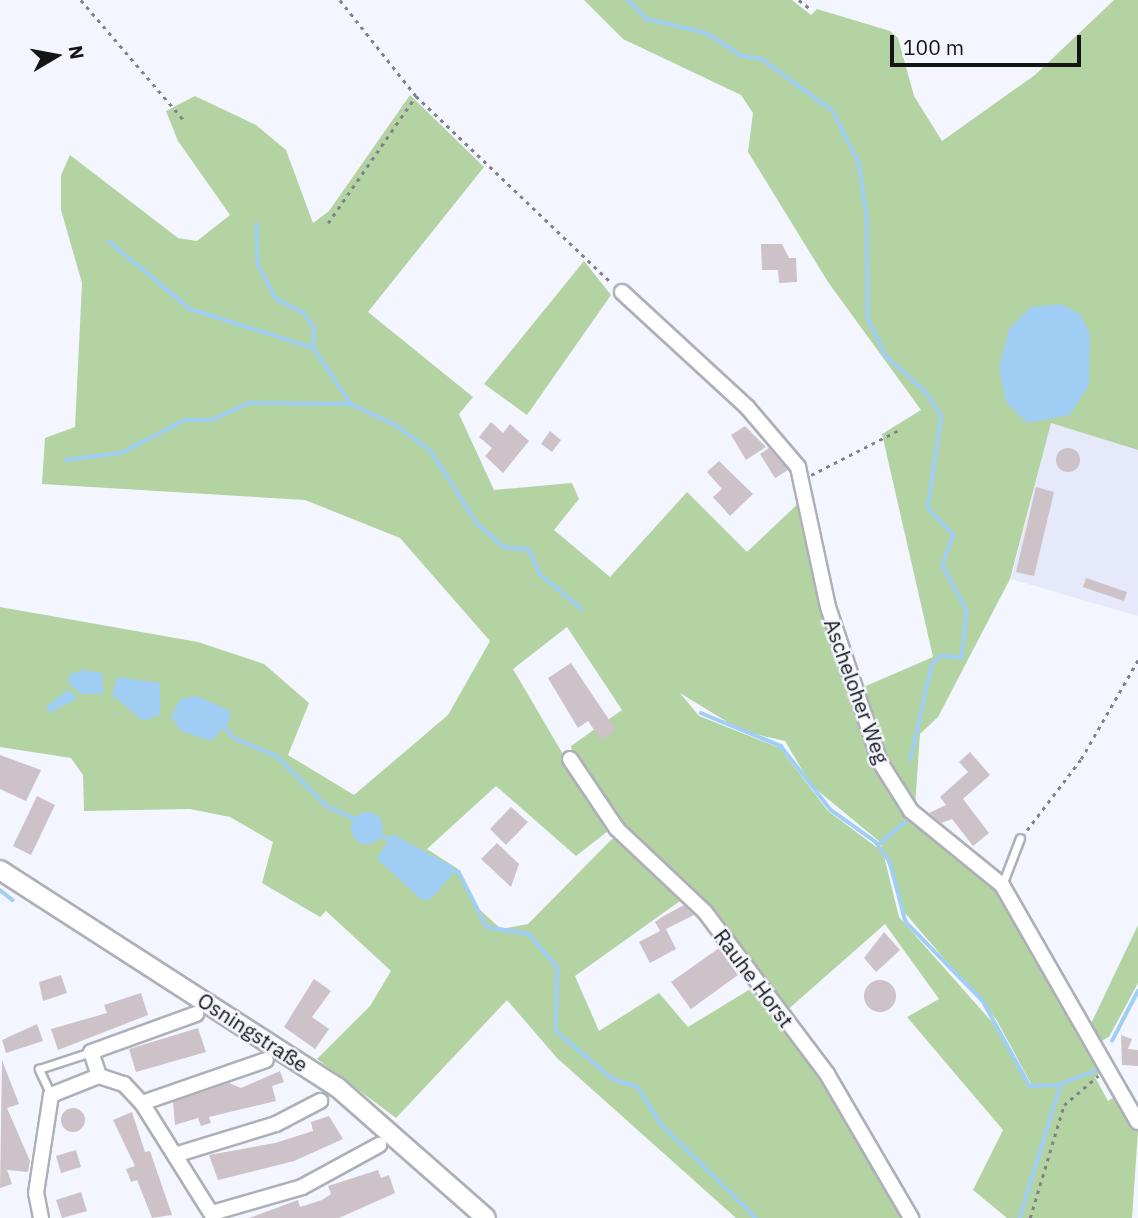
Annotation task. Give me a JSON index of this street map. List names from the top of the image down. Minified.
{"streets":{"street":["Ascheloher Weg","Rauhe Horst","Osningstraße"]},"scale_bar":"100 m","north":"right"}
